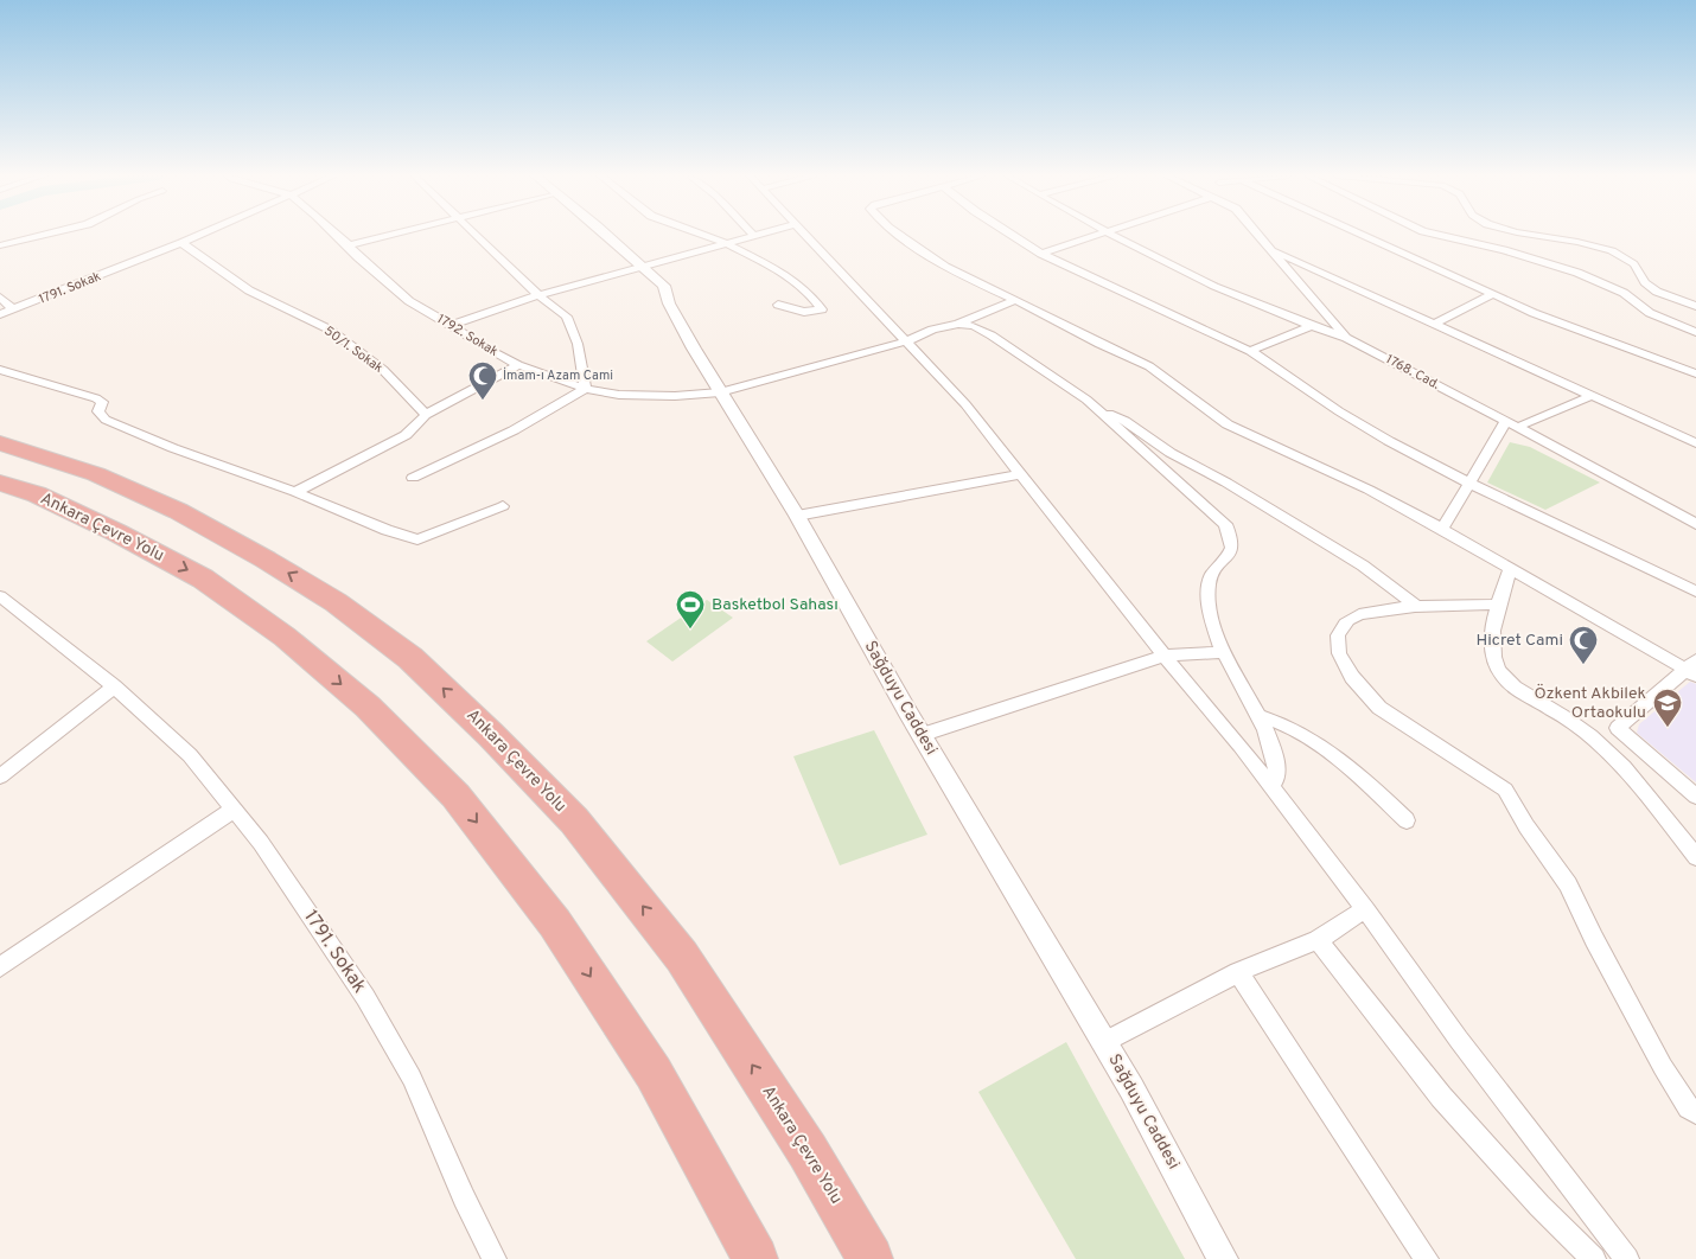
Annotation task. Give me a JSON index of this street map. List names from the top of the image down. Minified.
{"streets":{"highway":["Ankara Çevre Yolu"],"street":["1791. Sokak","1792. Sokak","50/1. Sokak","1768. Cad.","Sağduyu Caddesi"]},"crossings":[["1791. Sokak","50/1. Sokak"],["1792. Sokak","Sağduyu Caddesi"]],"places":{"mosque":["İmam-ı Azam Cami","Hicret Cami"],"sports":["Basketbol Sahası"],"school or university":["Özkent Akbilek Ortaokulu"]}}
